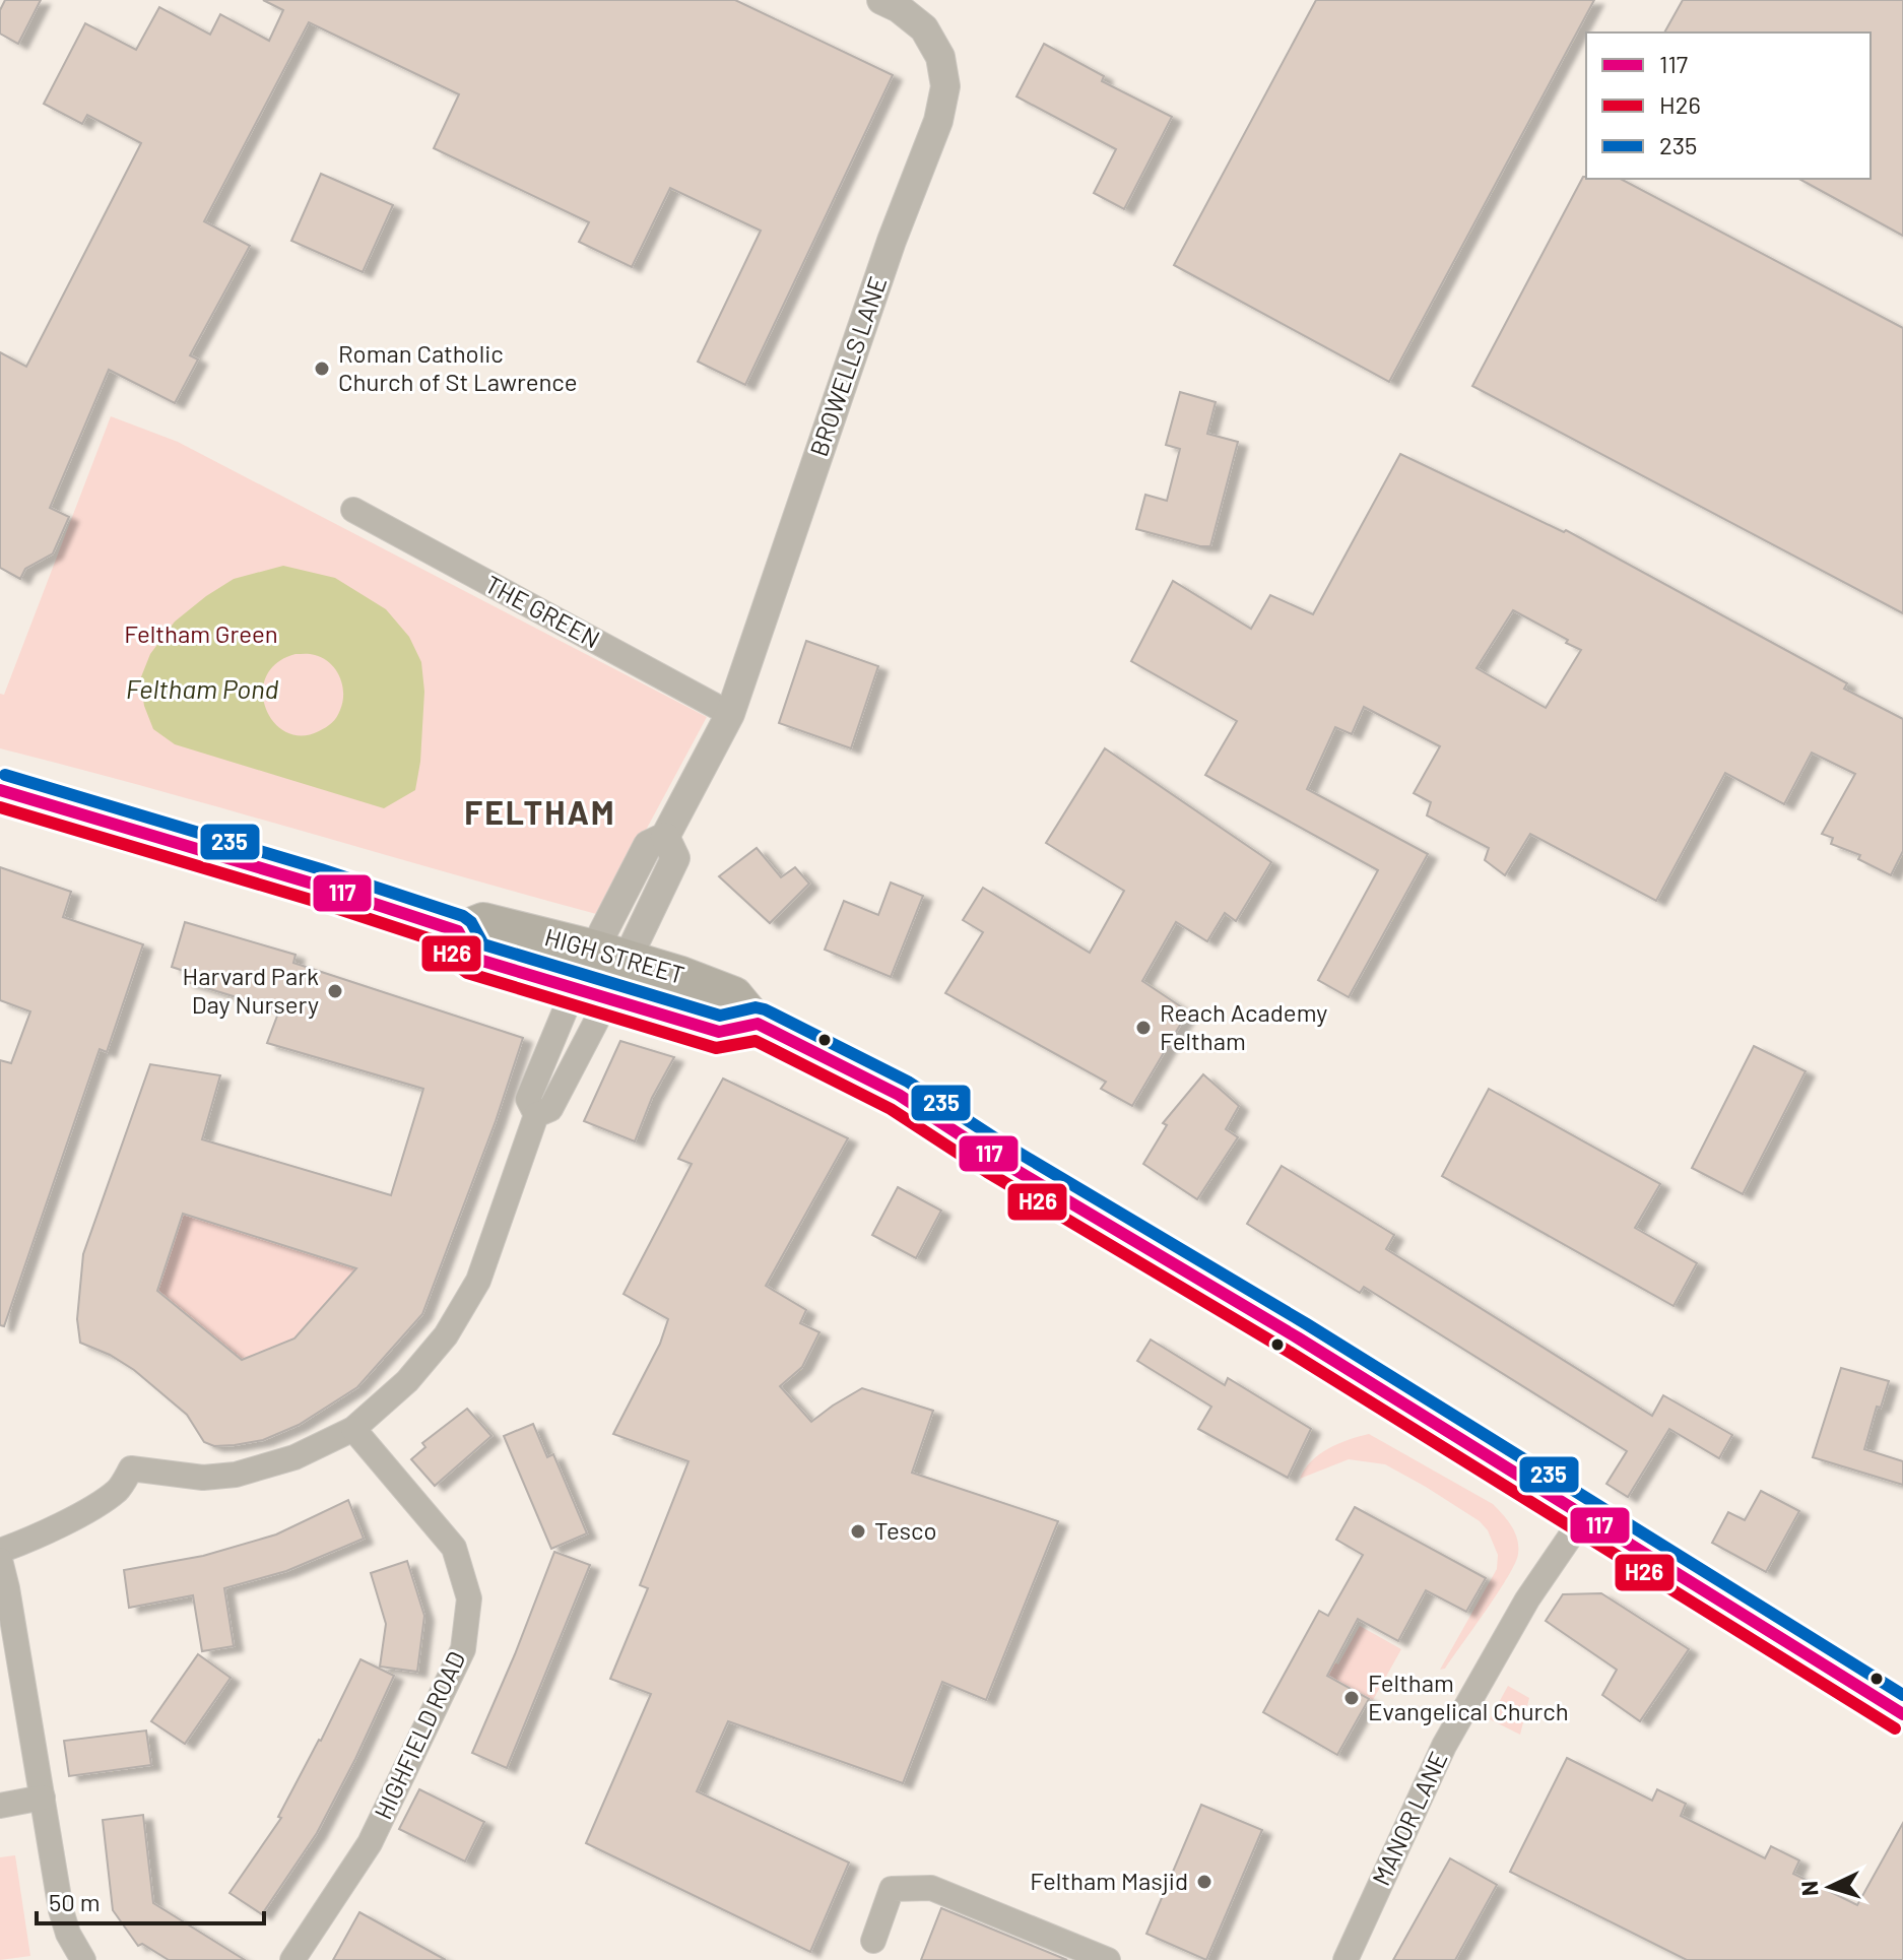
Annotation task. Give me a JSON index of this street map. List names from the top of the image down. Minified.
{"streets":{"main road":["HIGH STREET"],"street":["BROWELLS LANE","THE GREEN","HIGHFIELD ROAD","MANOR LANE"]},"crossings":[["BROWELLS LANE","THE GREEN"],["BROWELLS LANE","HIGH STREET"],["HIGH STREET","MANOR LANE"]],"districts":["FELTHAM"],"water":["Feltham Pond"],"parks":["Feltham Green"],"places":["Roman Catholic Church of St Lawrence","Harvard Park Day Nursery","Reach Academy Feltham","Tesco","Feltham Evangelical Church","Feltham Masjid"],"lines":["transit line 235","transit line 117","transit line H26"],"legend":["117","H26","235"],"scale_bar":"50 m","north":"left"}
